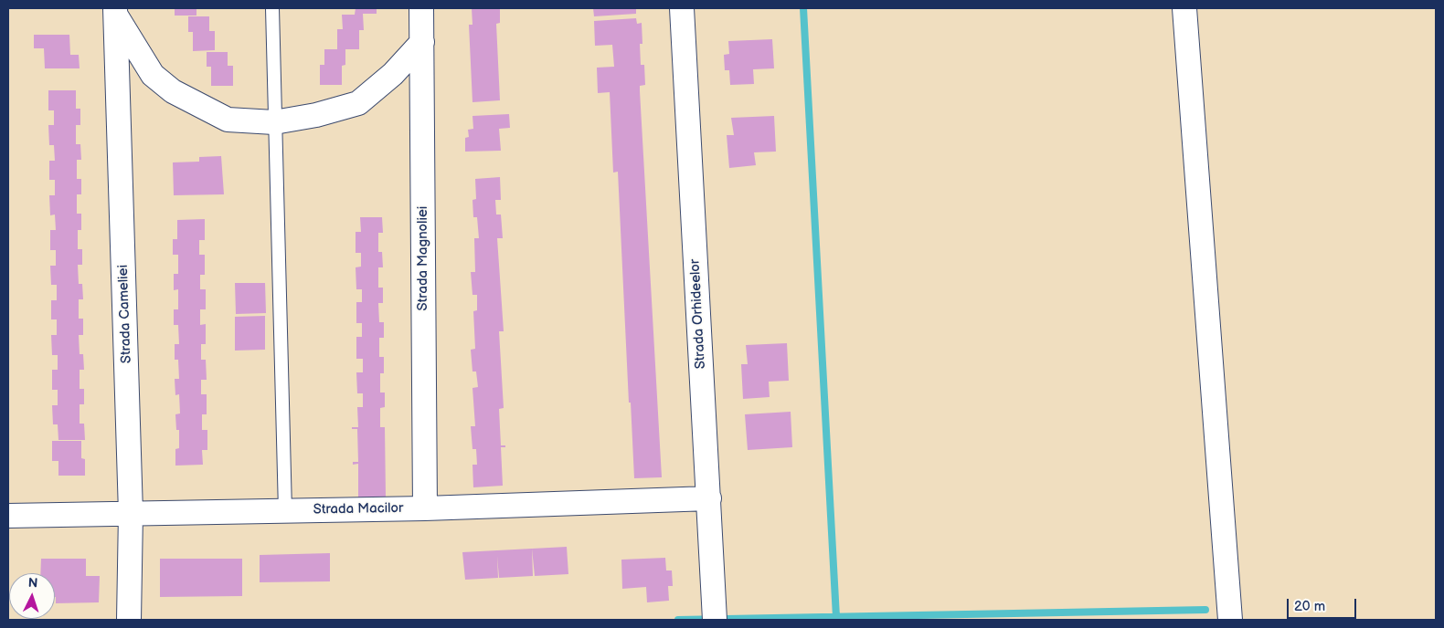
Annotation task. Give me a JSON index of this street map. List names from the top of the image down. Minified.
{"streets":{"street":["Strada Magnoliei","Strada Cameliei","Strada Orhideelor","Strada Macilor"]},"crossings":[["Strada Magnoliei","Strada Macilor"],["Strada Cameliei","Strada Macilor"],["Strada Orhideelor","Strada Macilor"]],"scale_bar":"20 m","north":"top"}
